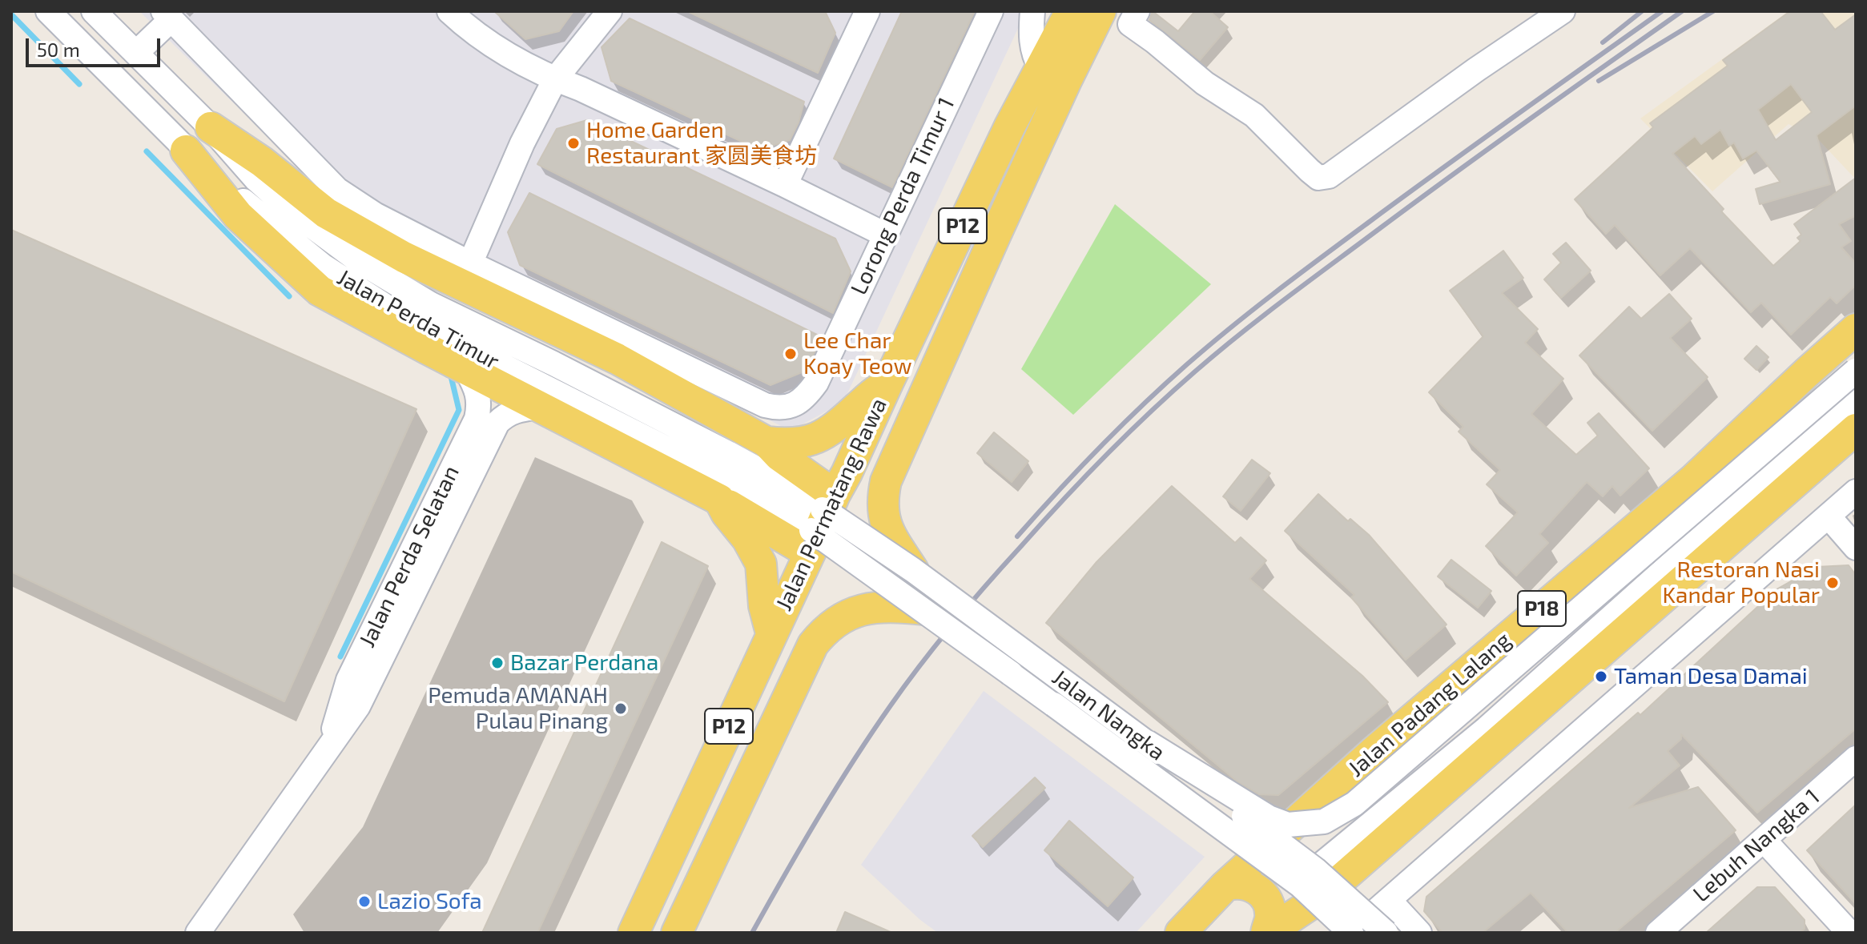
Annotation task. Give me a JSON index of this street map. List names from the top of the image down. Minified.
{"streets":{"main road":["P12","Jalan Permatang Rawa","P18","Jalan Padang Lalang"],"street":["Lorong Perda Timur 1","Jalan Perda Timur","Jalan Perda Selatan","Jalan Nangka","Lebuh Nangka 1"]},"crossings":[["Jalan Perda Timur","Jalan Permatang Rawa"],["Jalan Perda Timur","Jalan Nangka"],["Jalan Permatang Rawa","Jalan Nangka"]],"places":["Home Garden Restaurant 家圆美食坊","Lee Char Koay Teow","Restoran Nasi Kandar Popular","Bazar Perdana","Taman Desa Damai","Pemuda AMANAH Pulau Pinang","Lazio Sofa"],"scale_bar":"50 m"}
